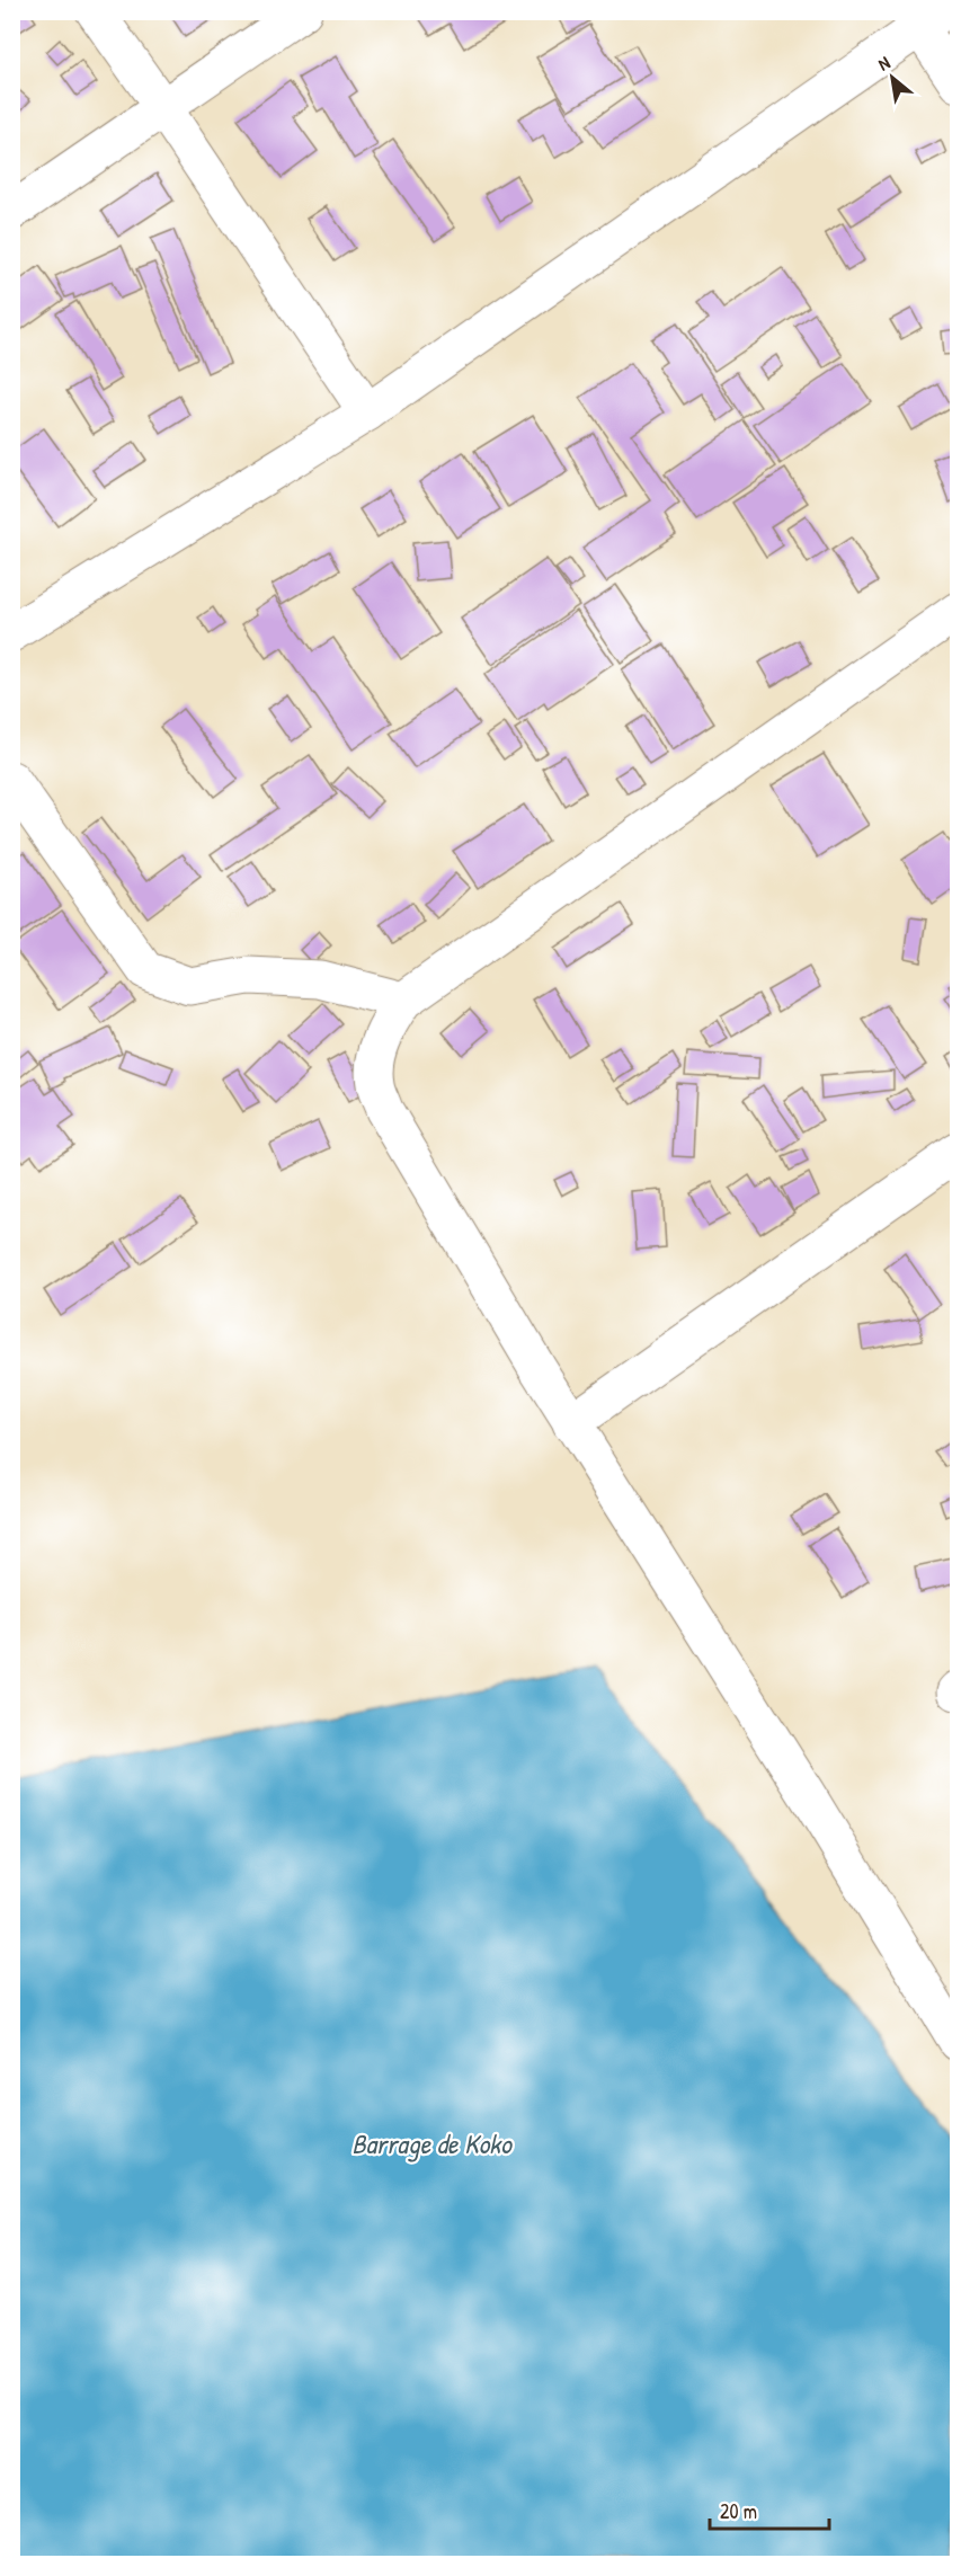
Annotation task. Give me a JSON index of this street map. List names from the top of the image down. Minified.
{"water":["Barrage de Koko"],"scale_bar":"20 m","north":"top left"}
